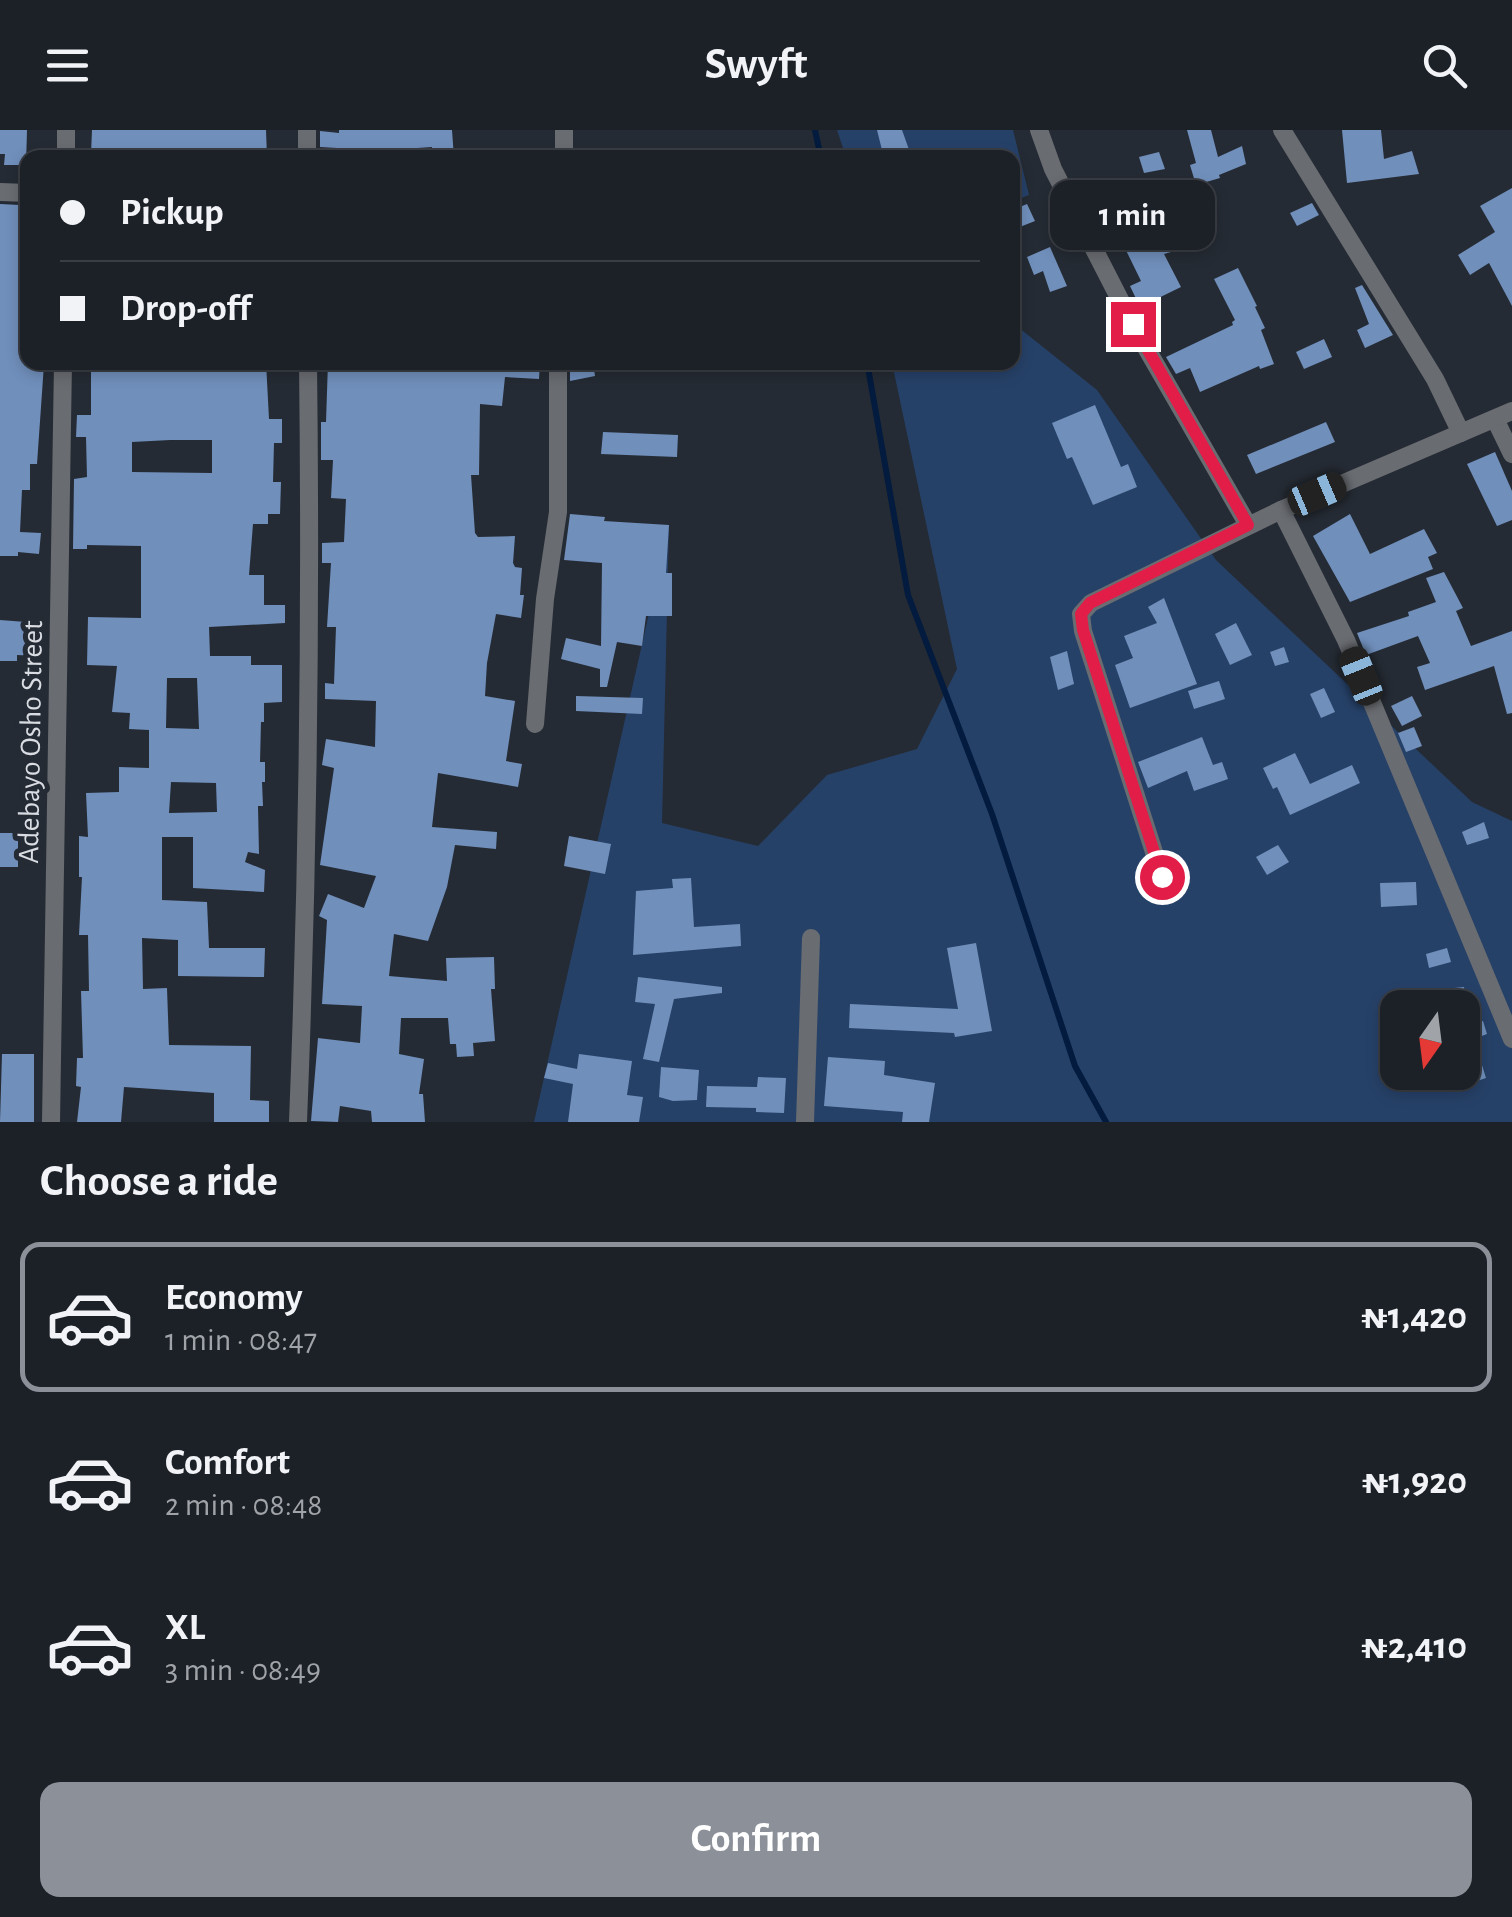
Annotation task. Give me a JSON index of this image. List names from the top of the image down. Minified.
{"streets":{"street":["Adebayo Osho Street"]},"north":"bottom","page":{"header":"Swyft","banner":["Pickup","Drop-off"],"bubble":"1 min","heading":"Choose a ride","list":[{"name":"Economy","note":"1 min · 08:47","value":"₦1,420"},{"name":"Comfort","note":"2 min · 08:48","value":"₦1,920"},{"name":"XL","note":"3 min · 08:49","value":"₦2,410"}],"buttons":"Confirm"}}
